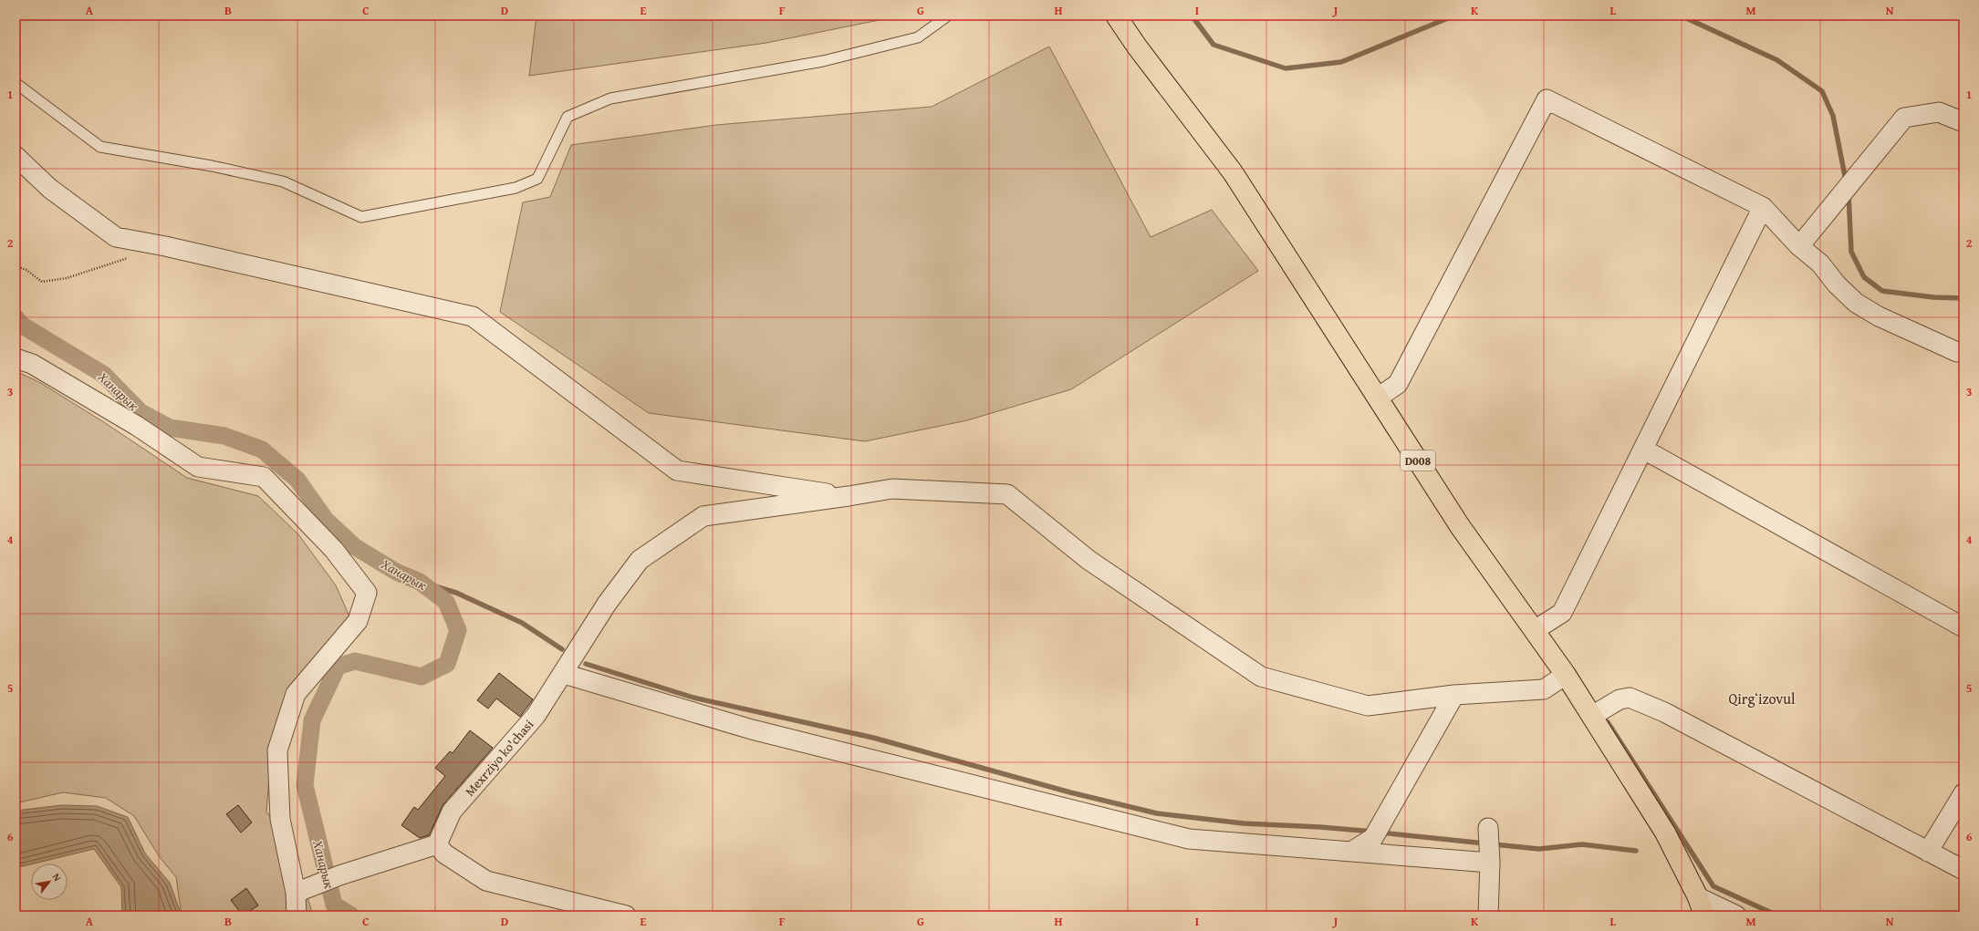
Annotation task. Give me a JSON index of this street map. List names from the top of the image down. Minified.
{"streets":{"main road":["D008"],"street":["Mexrziyo ko'chasi"]},"crossings":[["D008","Mexrziyo ko'chasi"]],"districts":["Qirgʻizovul"],"water":["Ханарык"],"north":"top right","grid":{"columns":["A","B","C","D","E","F","G","H","I","J","K","L","M","N"],"rows":["1","2","3","4","5","6"]}}
